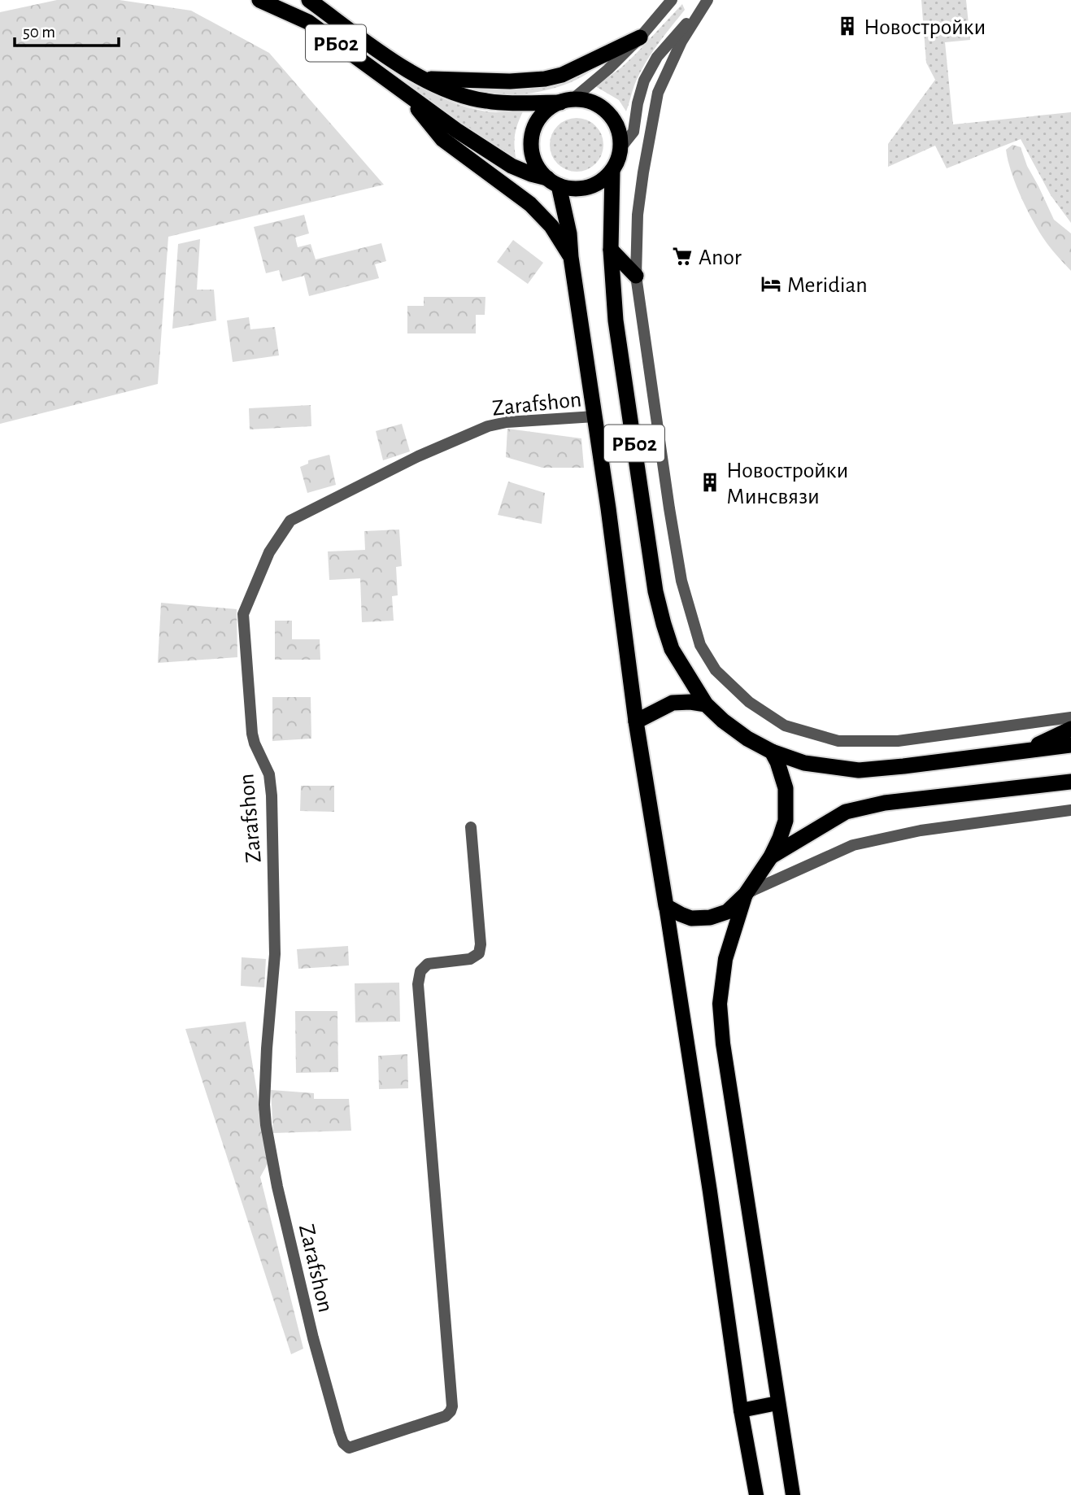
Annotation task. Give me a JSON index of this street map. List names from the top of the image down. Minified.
{"streets":{"highway":["РБ02"],"street":["Zarafshon"]},"crossings":[["РБ02","Zarafshon"]],"places":{"building":["Новостройки","Новостройки Минсвязи"],"supermarket":["Anor"],"hotel":["Meridian"]},"scale_bar":"50 m"}
